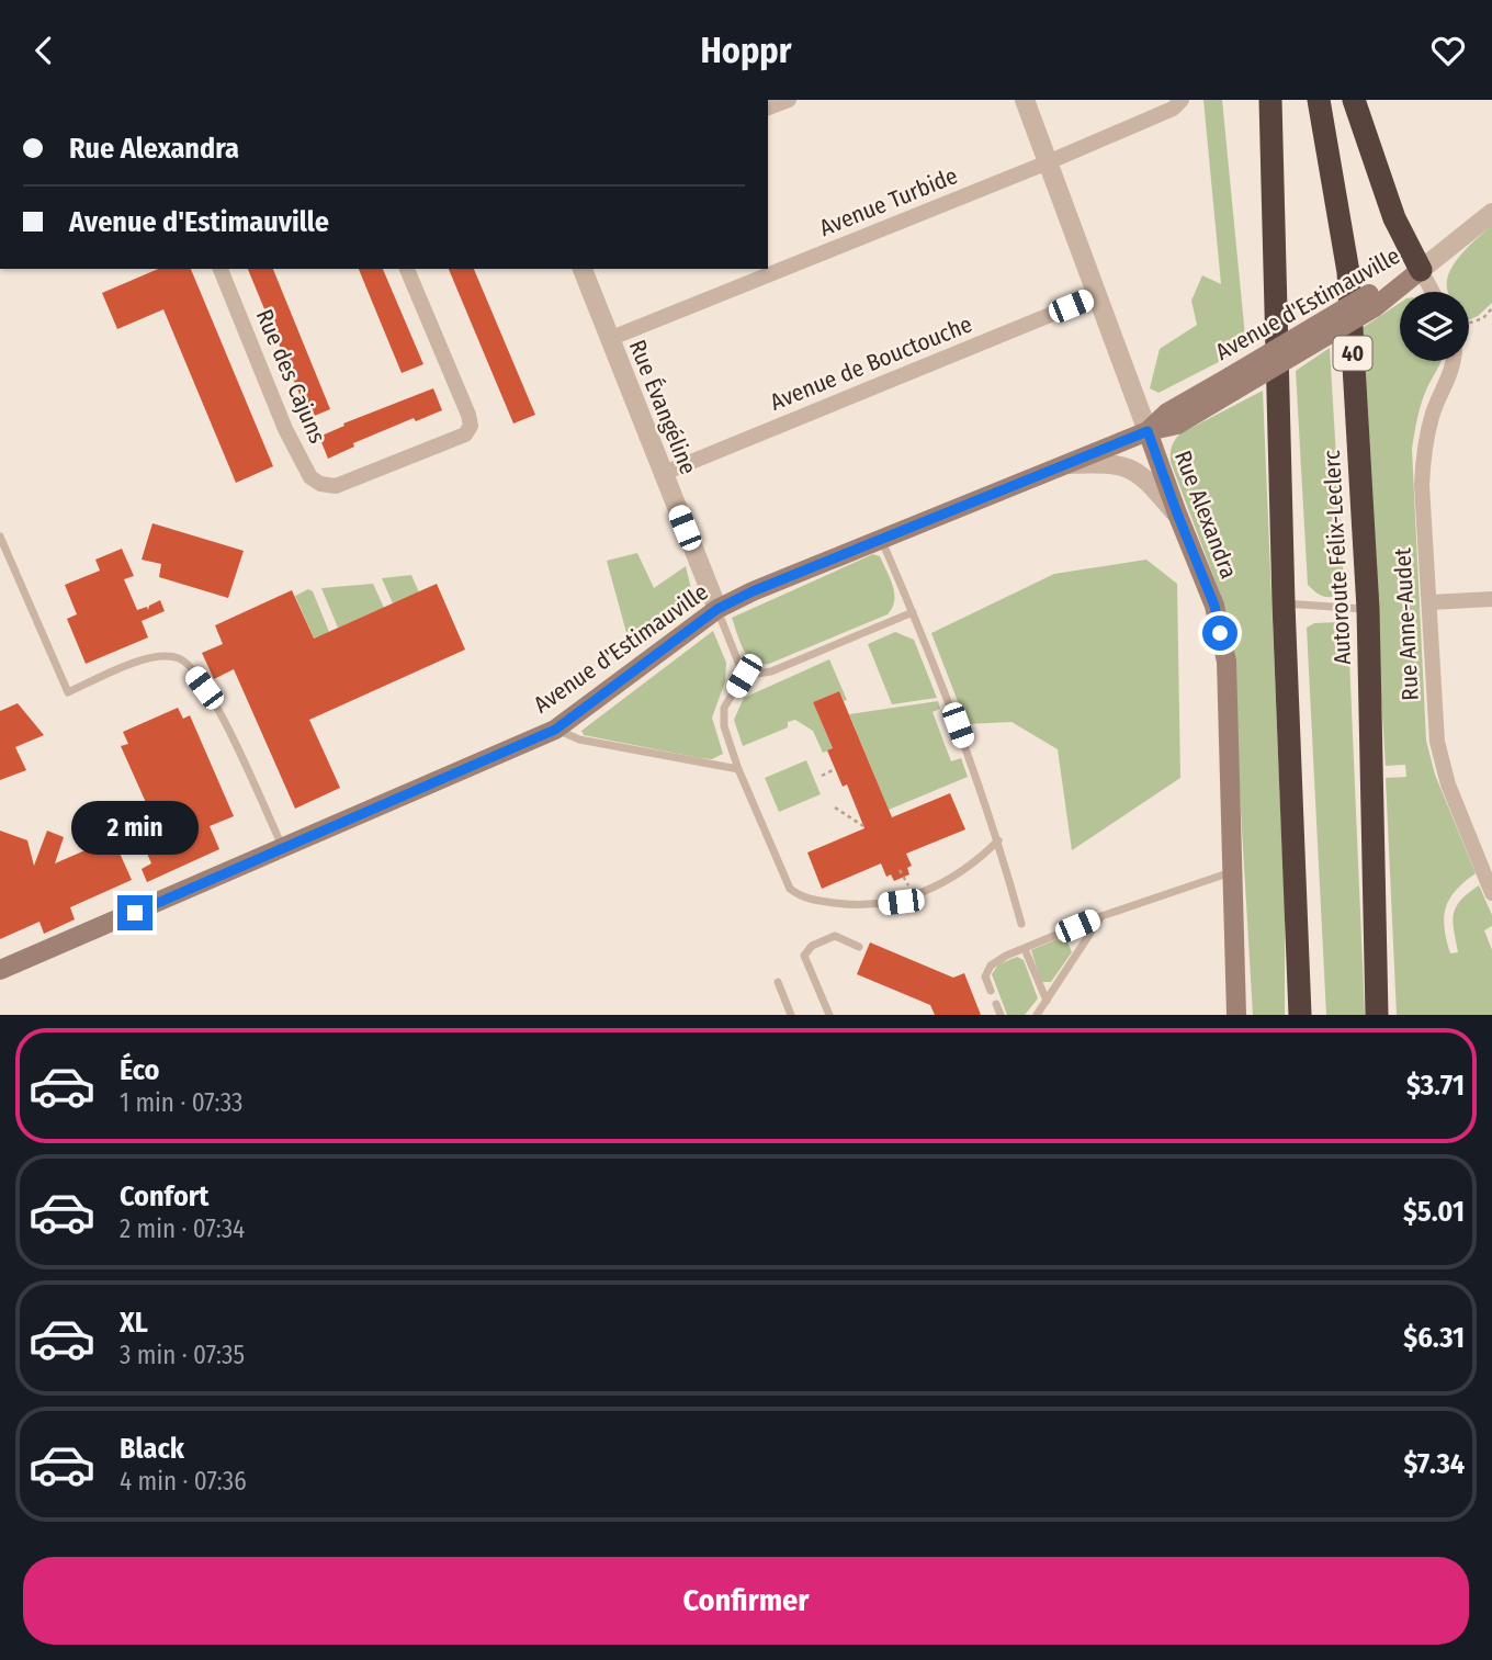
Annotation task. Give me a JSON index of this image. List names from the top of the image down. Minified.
{"streets":{"highway":["40","Autoroute Félix-Leclerc"],"main road":["Avenue d'Estimauville","Rue Alexandra"],"street":["Avenue Turbide","Avenue de Bouctouche","Rue des Cajuns","Rue Évangéline","Rue Anne-Audet"]},"crossings":[["Avenue Turbide","Rue Évangéline"],["Avenue Turbide","Rue Alexandra"],["Avenue d'Estimauville","Rue Évangéline"],["Avenue d'Estimauville","Rue Alexandra"],["Avenue de Bouctouche","Rue Évangéline"],["Avenue de Bouctouche","Rue Alexandra"]],"page":{"header":"Hoppr","banner":["Rue Alexandra","Avenue d'Estimauville"],"bubble":"2 min","list":[{"name":"Éco","note":"1 min · 07:33","value":"$3.71"},{"name":"Confort","note":"2 min · 07:34","value":"$5.01"},{"name":"XL","note":"3 min · 07:35","value":"$6.31"},{"name":"Black","note":"4 min · 07:36","value":"$7.34"}],"buttons":"Confirmer"}}
